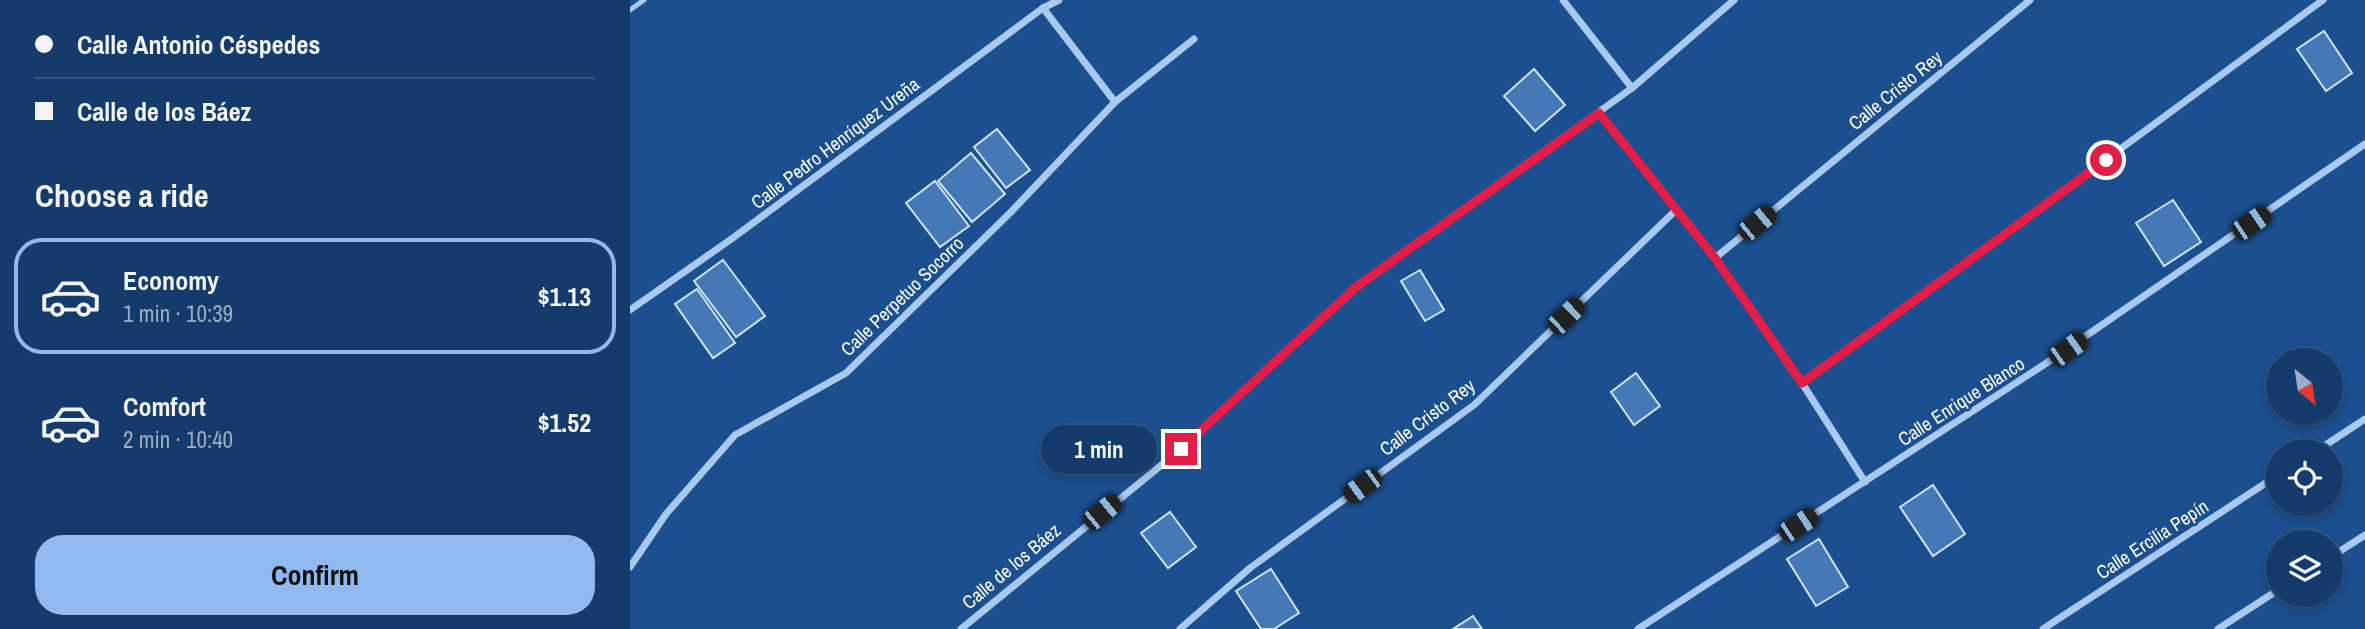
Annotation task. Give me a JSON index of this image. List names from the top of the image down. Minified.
{"streets":{"street":["Calle Cristo Rey","Calle Pedro Henríquez Ureña","Calle Perpetuo Socorro","Calle Enrique Blanco","Calle Ercilia Pepín","Calle de los Báez"]},"north":"bottom right","page":{"banner":["Calle Antonio Céspedes","Calle de los Báez"],"heading":"Choose a ride","list":[{"name":"Economy","note":"1 min · 10:39","value":"$1.13"},{"name":"Comfort","note":"2 min · 10:40","value":"$1.52"}],"bubble":"1 min","buttons":"Confirm"}}
